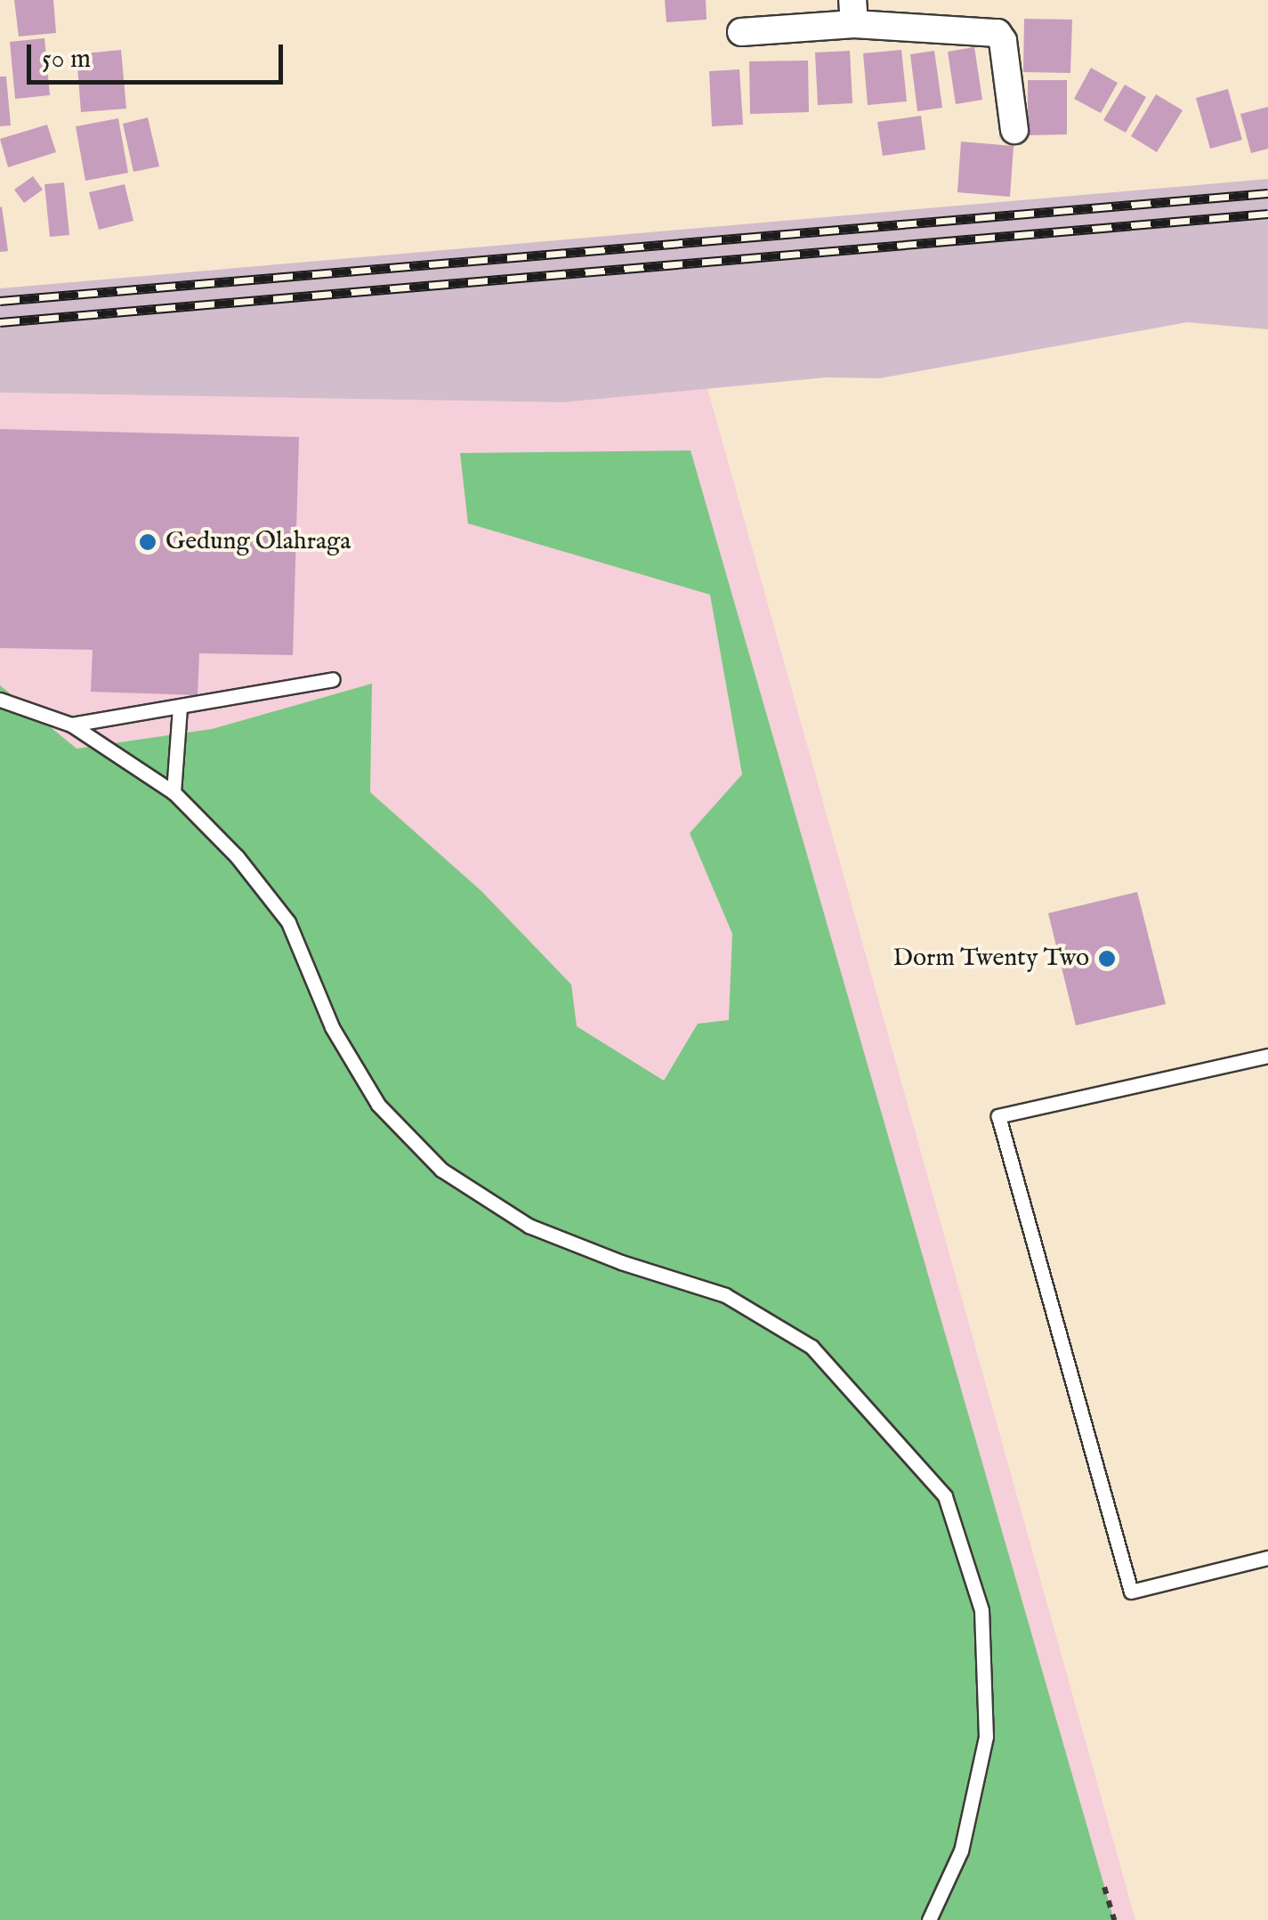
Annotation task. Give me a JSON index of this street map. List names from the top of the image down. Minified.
{"places":["Gedung Olahraga","Dorm Twenty Two"],"scale_bar":"50 m"}
